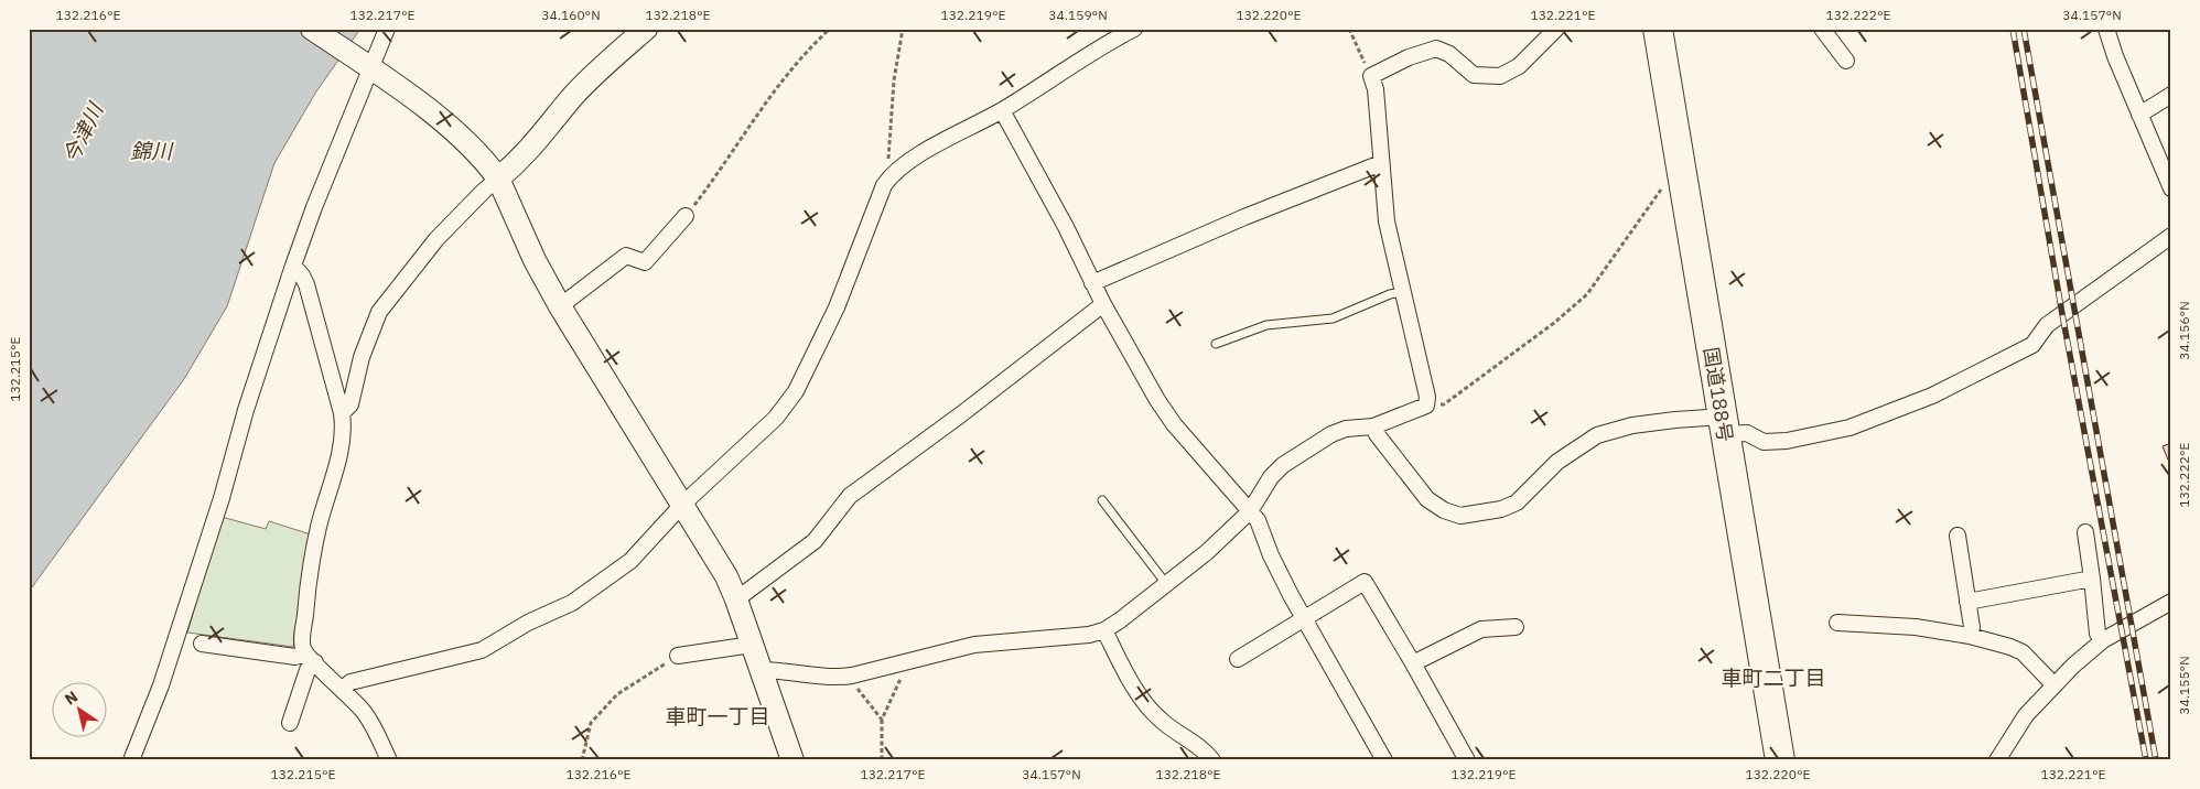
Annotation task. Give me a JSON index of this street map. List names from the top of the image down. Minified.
{"streets":{"highway":["国道188号"]},"districts":["車町二丁目","車町一丁目"],"water":["今津川","錦川"],"north":"top left","coordinates":["132.216°E","132.217°E","34.160°N","132.218°E","132.219°E","34.159°N","132.220°E","132.221°E","132.222°E","34.157°N","34.156°N","132.215°E","34.155°N"]}
